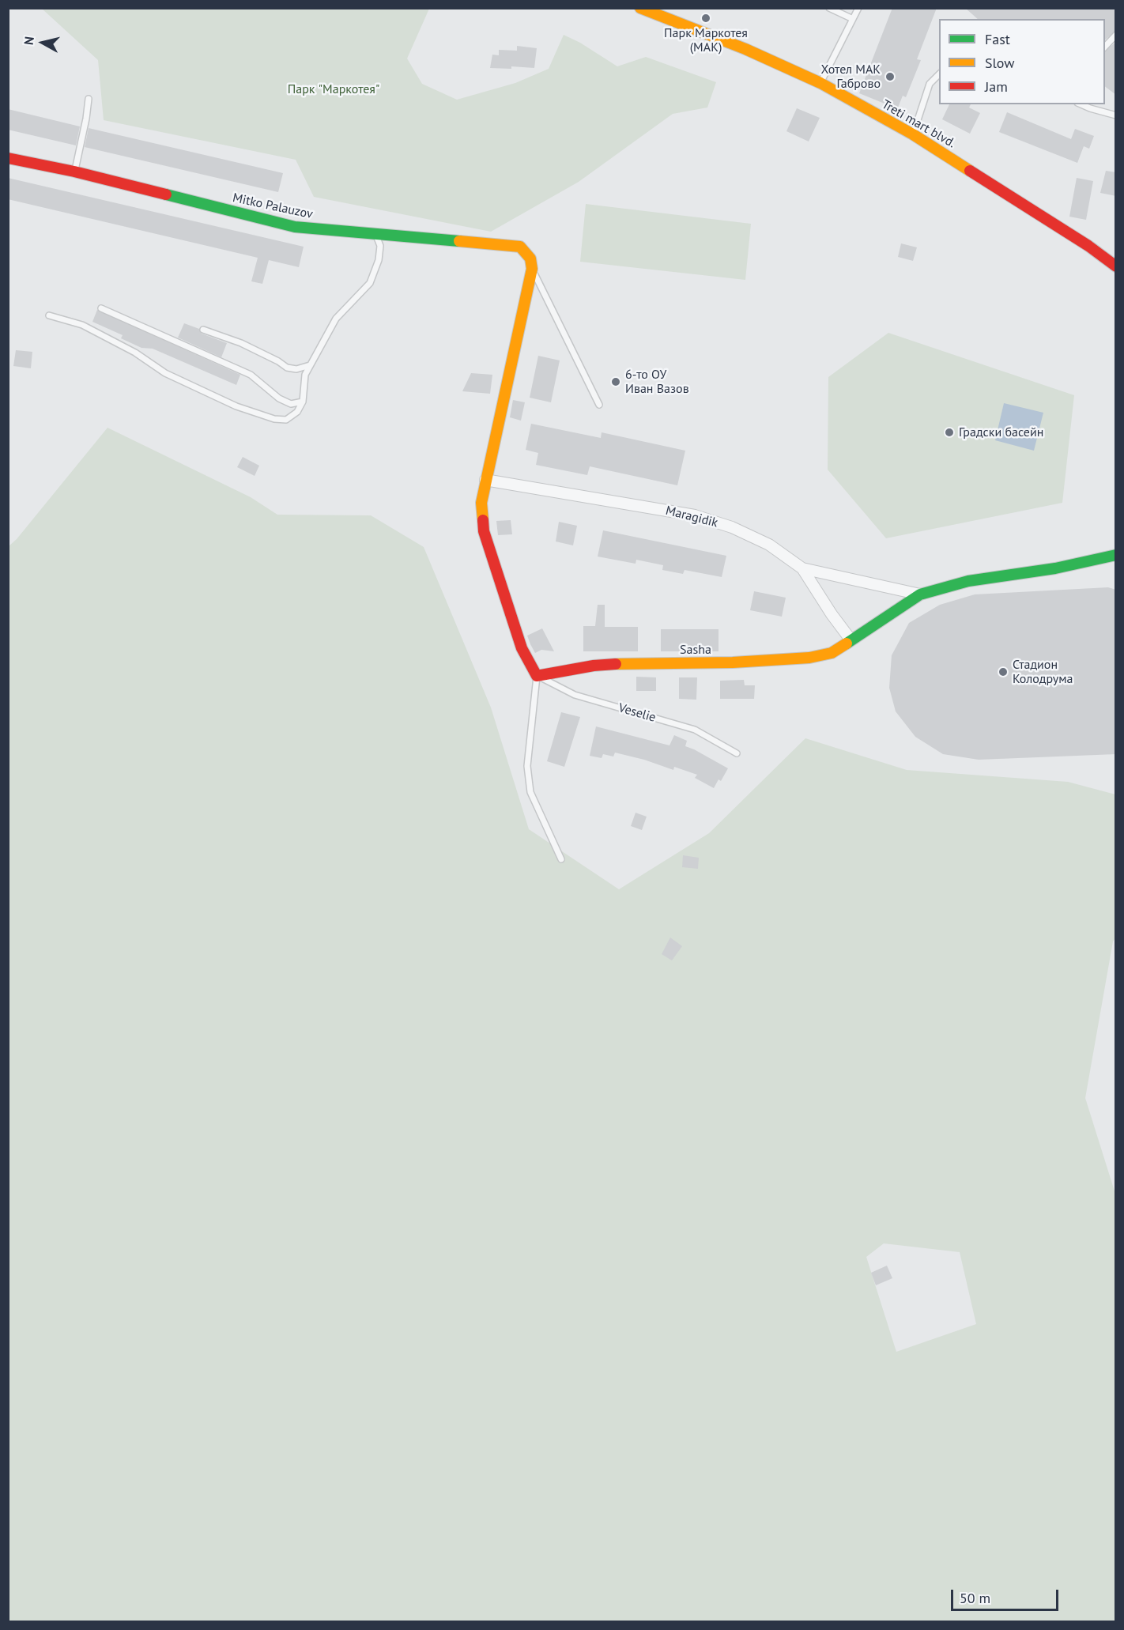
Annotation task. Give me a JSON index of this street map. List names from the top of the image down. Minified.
{"streets":{"street":["Treti mart blvd.","Mitko Palauzov","Maragidik","Sasha"],"lane":["Veselie"]},"crossings":[["Maragidik","Sasha"],["Sasha","Veselie"]],"parks":["Парк \"Маркотея\""],"places":["Парк Маркотея (МАК)","Хотел МАК Габрово","6-то ОУ Иван Вазов","Градски басейн","Стадион Колодрума"],"legend":["Fast","Slow","Jam"],"scale_bar":"50 m","north":"left"}
